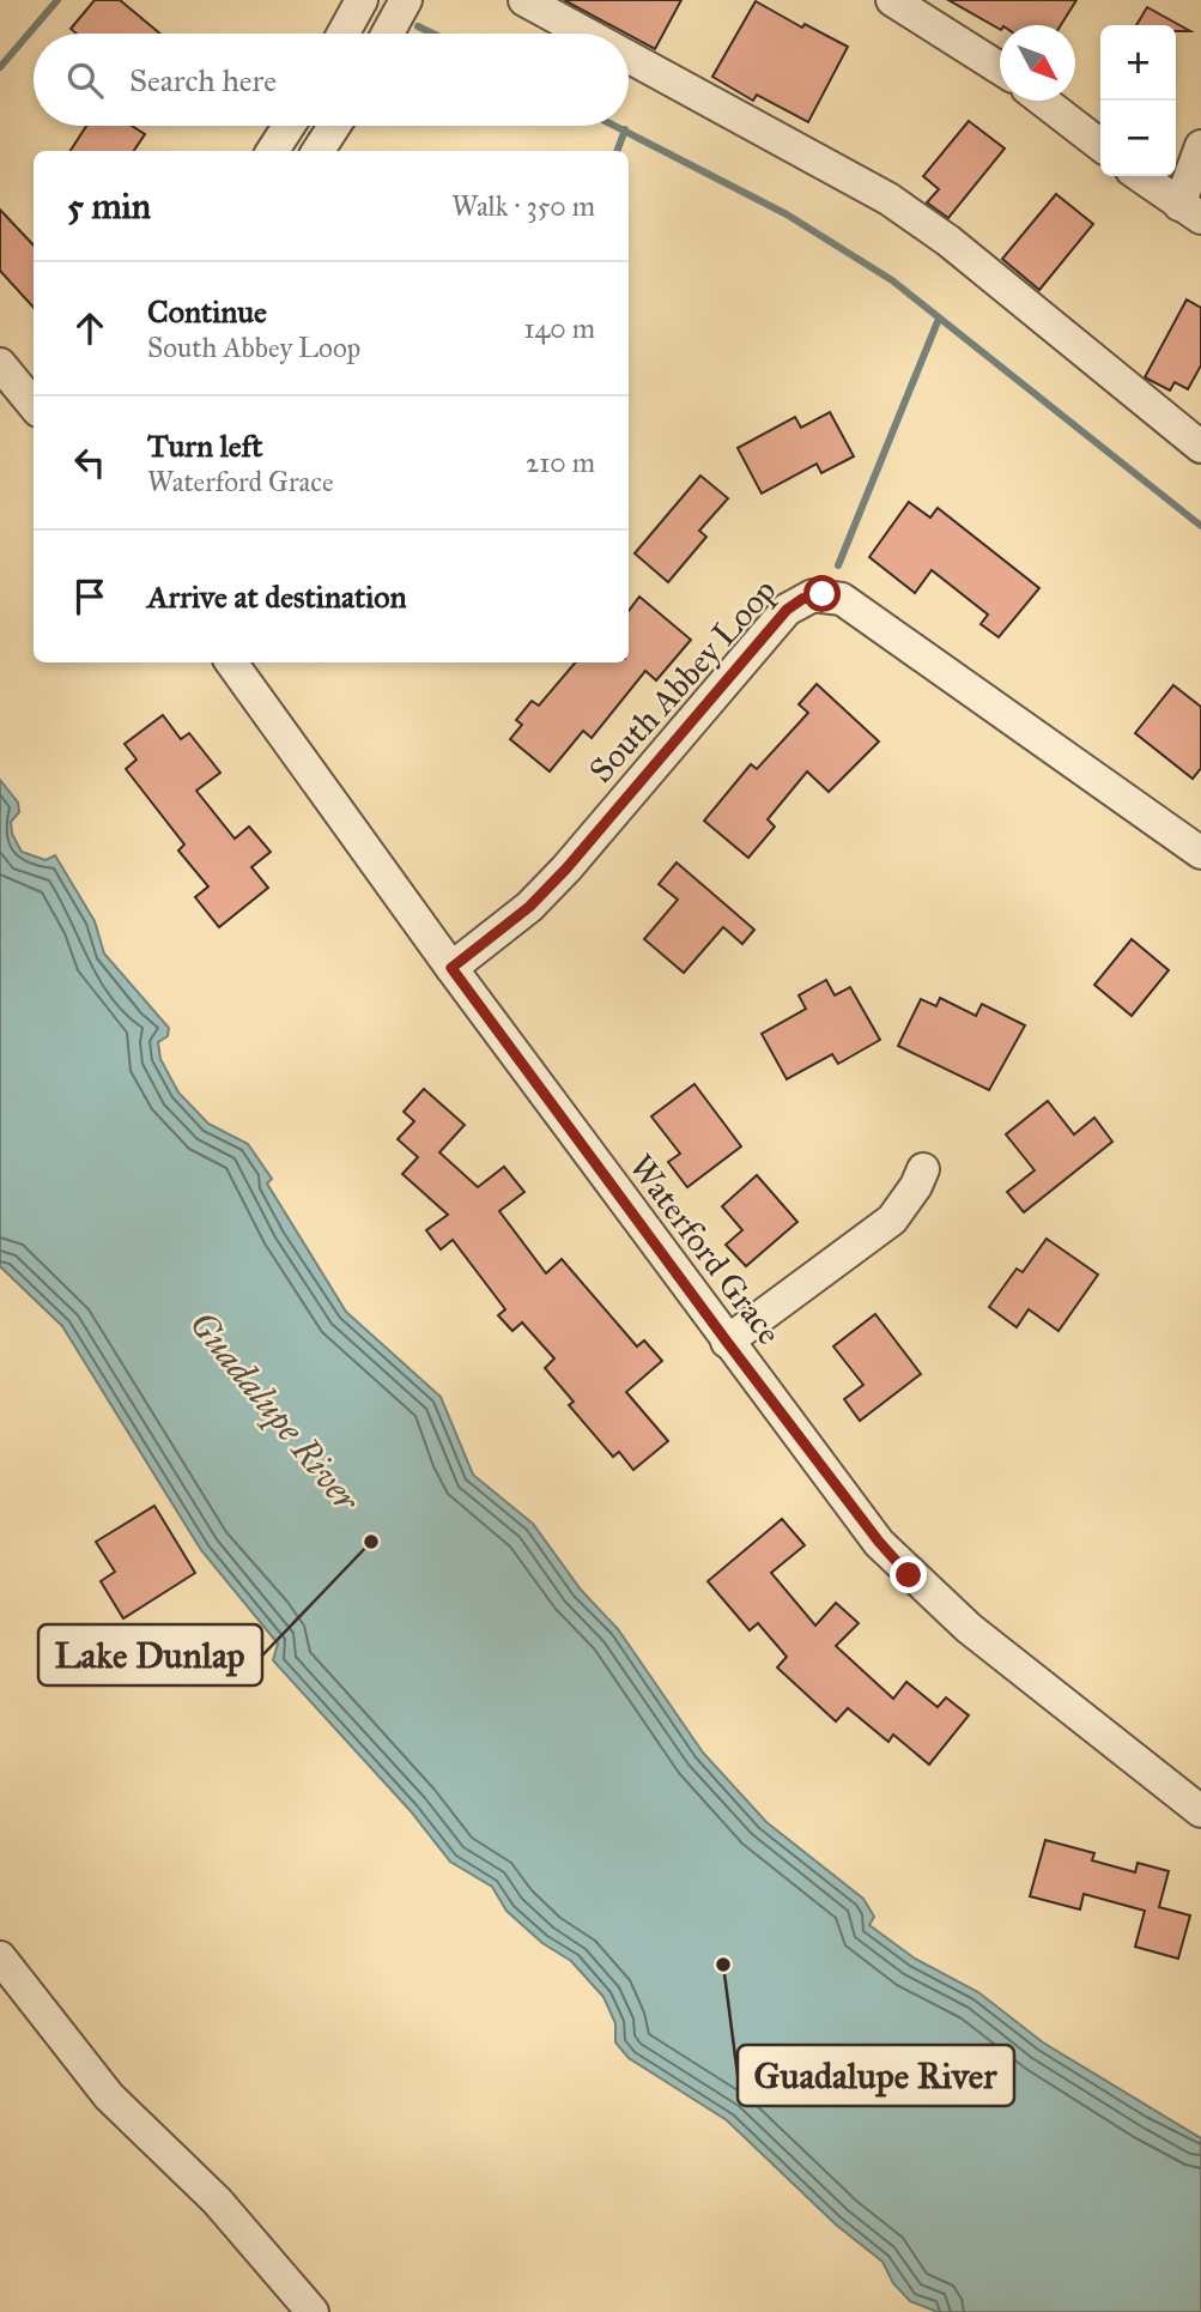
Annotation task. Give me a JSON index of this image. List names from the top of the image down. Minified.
{"streets":{"street":["South Abbey Loop","Waterford Grace"]},"crossings":[["South Abbey Loop","Waterford Grace"]],"water":["Guadalupe River"],"places":["Lake Dunlap","Guadalupe River"],"north":"bottom right","page":{"map_buttons":["+","−"],"search":"Search here","heading":["5 min","Walk · 350 m"],"list":[["Continue","South Abbey Loop","140 m"],["Turn left","Waterford Grace","210 m"],"Arrive at destination"]}}
